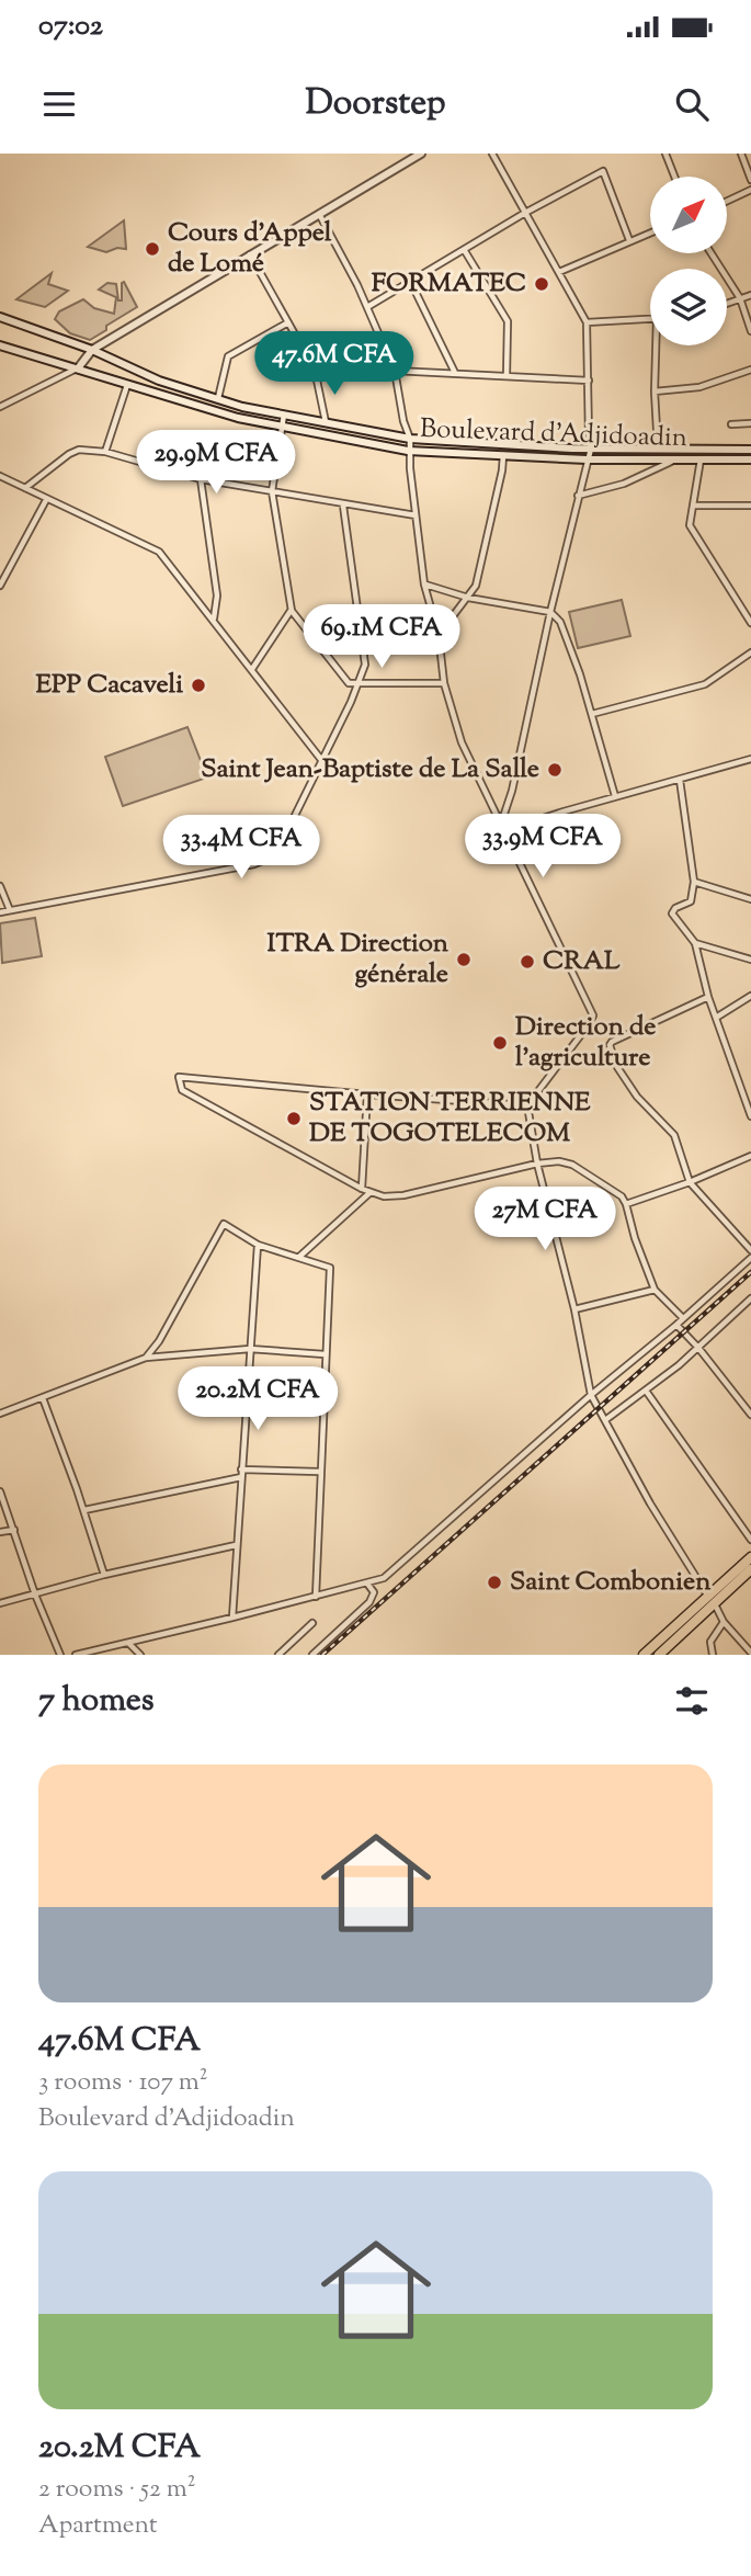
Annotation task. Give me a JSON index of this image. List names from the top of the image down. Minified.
{"streets":{"main road":["Boulevard d'Adjidoadin"]},"places":["Cours d'Appel de Lomé","FORMATEC","EPP Cacaveli","Saint Jean-Baptiste de La Salle","ITRA Direction générale","CRAL","Direction de l'agriculture","STATION TERRIENNE DE TOGOTELECOM","Saint Combonien"],"north":"top right","page":{"status":"07:02","header":"Doorstep","price":["47.6M CFA","29.9M CFA","69.1M CFA","33.9M CFA","33.4M CFA","27M CFA","20.2M CFA"],"heading":"7 homes","list":[{"name":"47.6M CFA","note":"3 rooms · 107 m² · Boulevard d'Adjidoadin"},{"name":"20.2M CFA","note":"2 rooms · 52 m² · Apartment"}]}}
